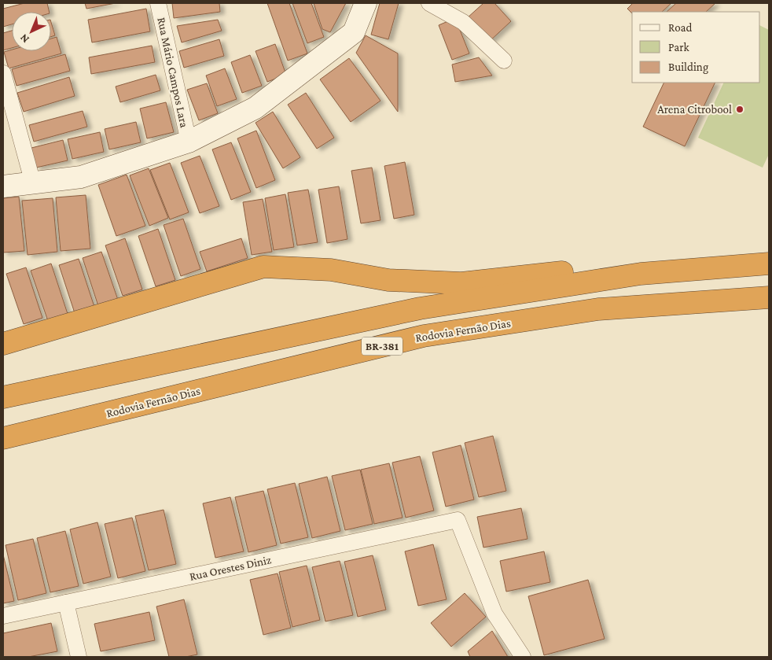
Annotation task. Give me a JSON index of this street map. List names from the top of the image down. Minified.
{"streets":{"highway":["Rodovia Fernão Dias","BR-381"],"street":["Rua Mário Campos Lara","Rua Orestes Diniz"]},"places":["Arena Citrobool"],"legend":["Road","Park","Building"],"north":"bottom left"}
